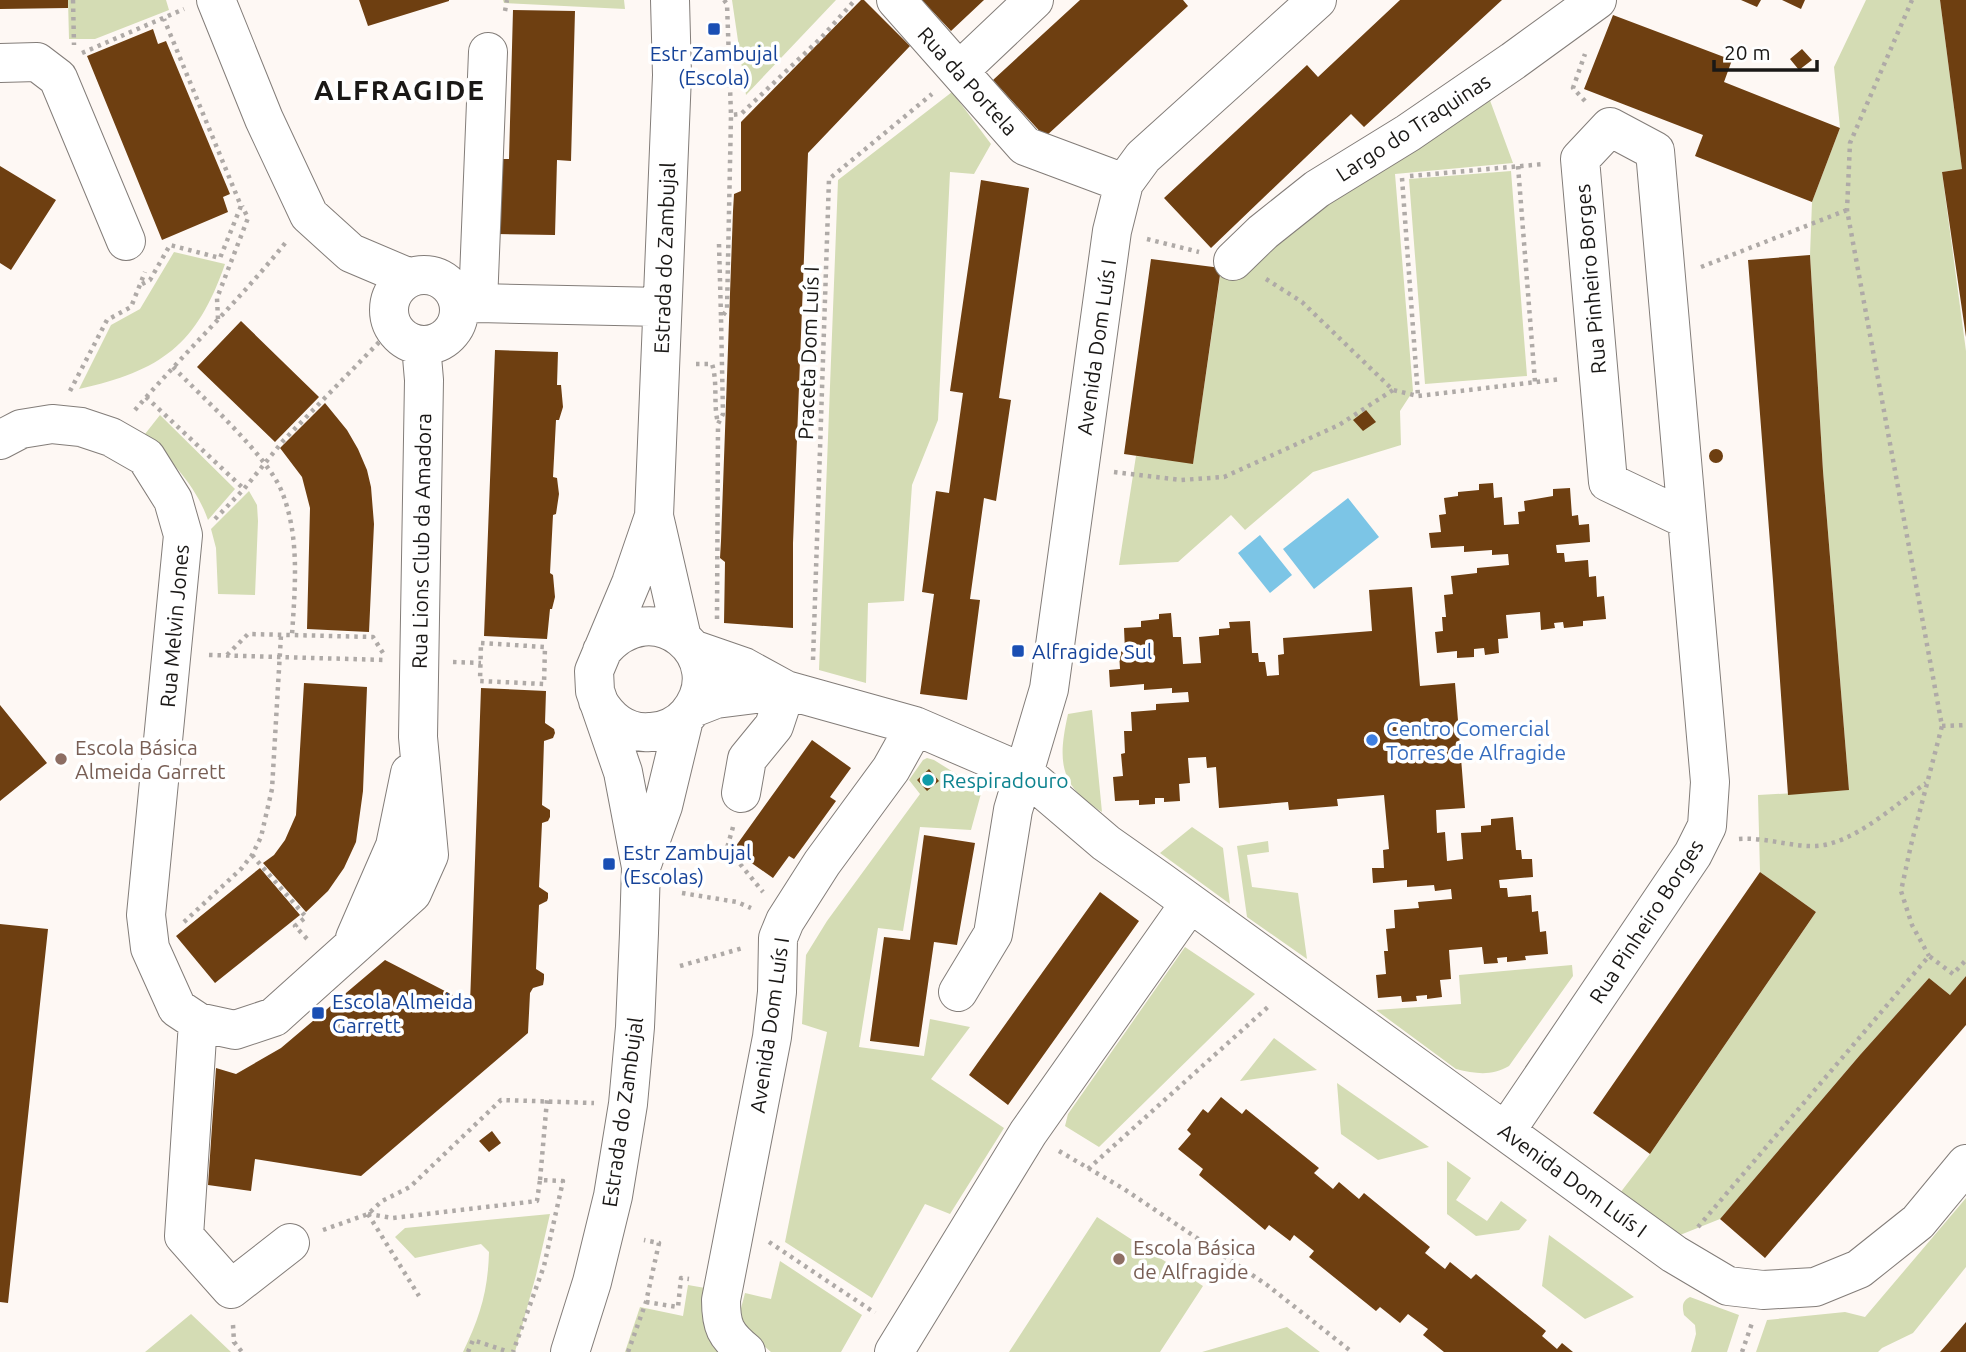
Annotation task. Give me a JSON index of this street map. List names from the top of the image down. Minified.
{"streets":{"street":["Rua da Portela","Largo do Traquinas","Estrada do Zambujal","Rua Pinheiro Borges","Avenida Dom Luís I","Rua Lions Club da Amadora","Rua Melvin Jones"],"path":["Praceta Dom Luís I"]},"crossings":[["Rua da Portela","Avenida Dom Luís I"],["Rua da Portela","Praceta Dom Luís I"],["Estrada do Zambujal","Avenida Dom Luís I"],["Rua Pinheiro Borges","Avenida Dom Luís I"],["Avenida Dom Luís I","Praceta Dom Luís I"],["Rua Lions Club da Amadora","Rua Melvin Jones"]],"districts":["ALFRAGIDE"],"places":{"transit":["Estr Zambujal (Escola)","Alfragide Sul","Estr Zambujal (Escolas)","Escola Almeida Garrett"],"other":["Centro Comercial Torres de Alfragide","Escola Básica Almeida Garrett","Respiradouro","Escola Básica de Alfragide"]},"scale_bar":"20 m"}
